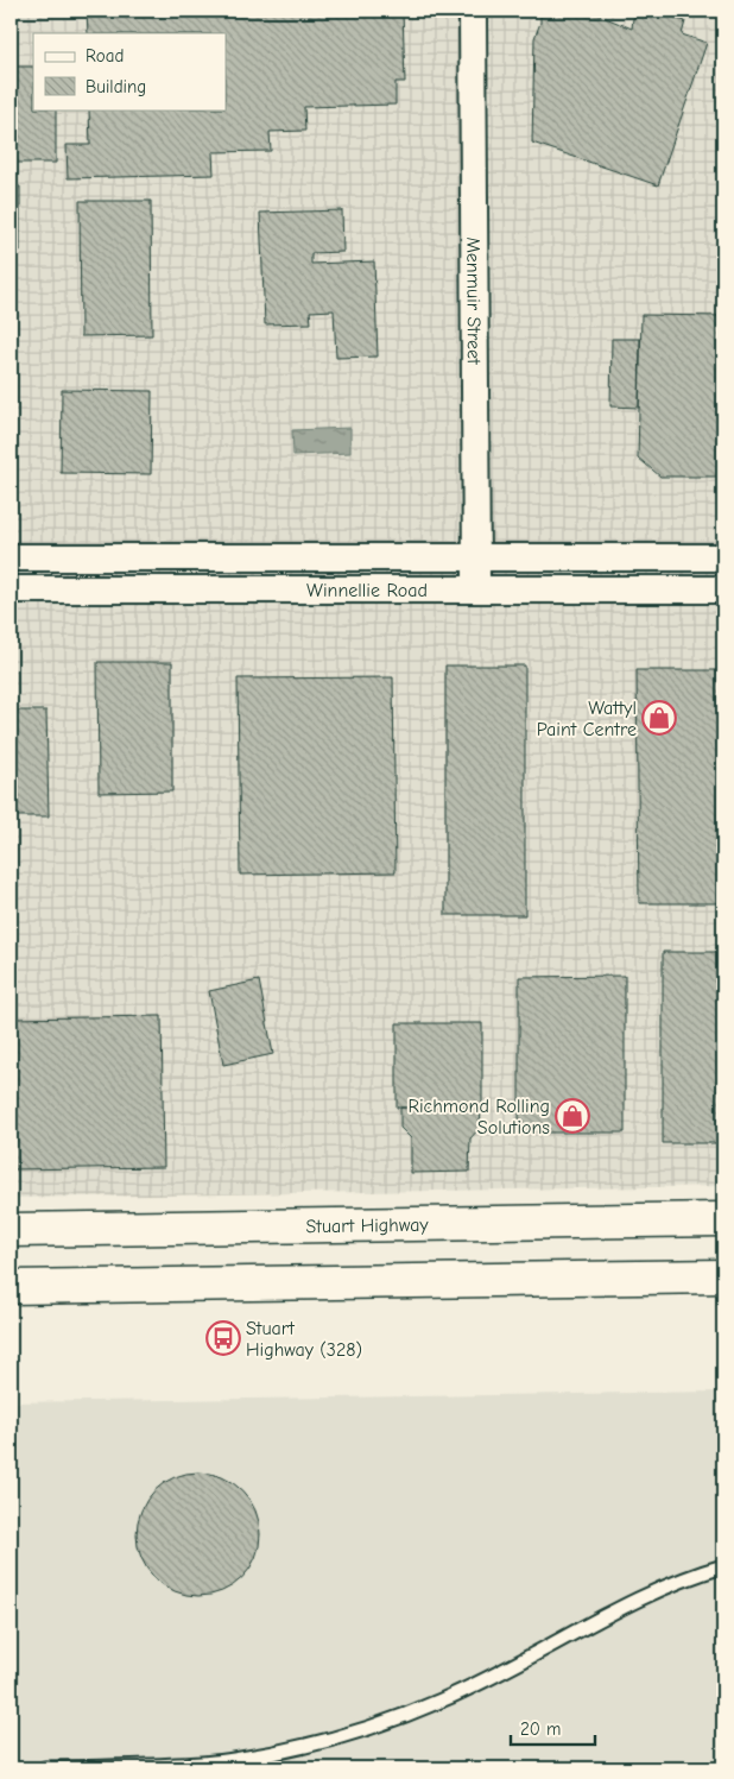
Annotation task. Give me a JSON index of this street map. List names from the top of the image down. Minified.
{"streets":{"highway":["Stuart Highway"],"street":["Menmuir Street","Winnellie Road"]},"crossings":[["Menmuir Street","Winnellie Road"]],"places":{"shop":["Wattyl Paint Centre","Richmond Rolling Solutions"],"bus stop":["Stuart Highway (328)"]},"legend":["Road","Building"],"scale_bar":"20 m"}
